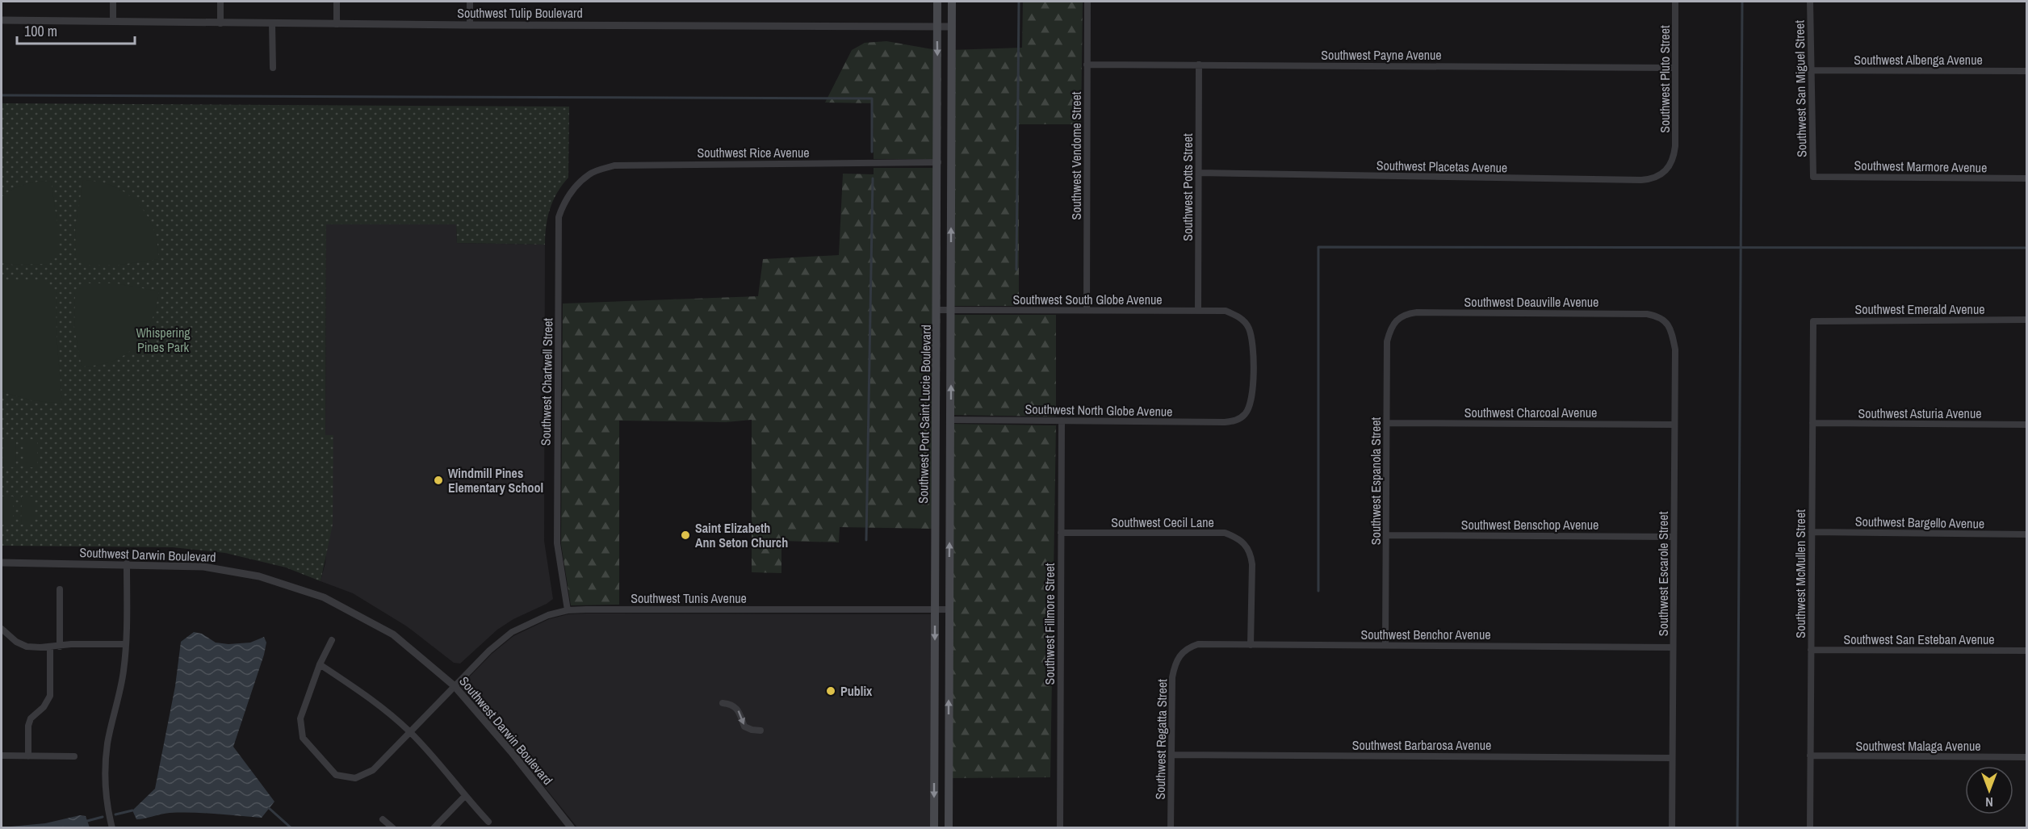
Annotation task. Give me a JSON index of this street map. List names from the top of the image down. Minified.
{"streets":{"main road":["Southwest Port Saint Lucie Boulevard"],"street":["Southwest Tulip Boulevard","Southwest Payne Avenue","Southwest Albenga Avenue","Southwest Pluto Street","Southwest San Miguel Street","Southwest Rice Avenue","Southwest Vendome Street","Southwest Placetas Avenue","Southwest Marmore Avenue","Southwest Potts Street","Southwest South Globe Avenue","Southwest Deauville Avenue","Southwest Emerald Avenue","Southwest Chartwell Street","Southwest North Globe Avenue","Southwest Charcoal Avenue","Southwest Asturia Avenue","Southwest Espanola Street","Southwest Cecil Lane","Southwest Bargello Avenue","Southwest Benschop Avenue","Southwest Darwin Boulevard","Southwest Escarole Street","Southwest McMullen Street","Southwest Tunis Avenue","Southwest Fillmore Street","Southwest Benchor Avenue","Southwest San Esteban Avenue","Southwest Regatta Street","Southwest Barbarosa Avenue","Southwest Malaga Avenue"]},"crossings":[["Southwest Tulip Boulevard","Southwest Port Saint Lucie Boulevard"],["Southwest Payne Avenue","Southwest Pluto Street"],["Southwest Payne Avenue","Southwest Vendome Street"],["Southwest Payne Avenue","Southwest Potts Street"],["Southwest Albenga Avenue","Southwest San Miguel Street"],["Southwest Pluto Street","Southwest Placetas Avenue"],["Southwest San Miguel Street","Southwest Marmore Avenue"],["Southwest Rice Avenue","Southwest Chartwell Street"],["Southwest Rice Avenue","Southwest Port Saint Lucie Boulevard"],["Southwest Vendome Street","Southwest South Globe Avenue"],["Southwest Placetas Avenue","Southwest Potts Street"],["Southwest Potts Street","Southwest South Globe Avenue"],["Southwest South Globe Avenue","Southwest North Globe Avenue"],["Southwest South Globe Avenue","Southwest Port Saint Lucie Boulevard"],["Southwest Deauville Avenue","Southwest Espanola Street"],["Southwest Deauville Avenue","Southwest Escarole Street"],["Southwest Emerald Avenue","Southwest McMullen Street"],["Southwest Chartwell Street","Southwest Tunis Avenue"],["Southwest North Globe Avenue","Southwest Port Saint Lucie Boulevard"],["Southwest North Globe Avenue","Southwest Fillmore Street"],["Southwest Charcoal Avenue","Southwest Espanola Street"],["Southwest Charcoal Avenue","Southwest Escarole Street"],["Southwest Asturia Avenue","Southwest McMullen Street"],["Southwest Port Saint Lucie Boulevard","Southwest Tunis Avenue"],["Southwest Espanola Street","Southwest Benschop Avenue"],["Southwest Espanola Street","Southwest Benchor Avenue"],["Southwest Cecil Lane","Southwest Fillmore Street"],["Southwest Cecil Lane","Southwest Benchor Avenue"],["Southwest Bargello Avenue","Southwest McMullen Street"],["Southwest Benschop Avenue","Southwest Escarole Street"],["Southwest Darwin Boulevard","Southwest Tunis Avenue"],["Southwest Escarole Street","Southwest Benchor Avenue"],["Southwest Escarole Street","Southwest Barbarosa Avenue"],["Southwest McMullen Street","Southwest San Esteban Avenue"],["Southwest McMullen Street","Southwest Malaga Avenue"],["Southwest Benchor Avenue","Southwest Regatta Street"],["Southwest Regatta Street","Southwest Barbarosa Avenue"]],"parks":["Whispering Pines Park"],"places":["Windmill Pines Elementary School","Saint Elizabeth Ann Seton Church","Publix"],"scale_bar":"100 m","north":"bottom"}
